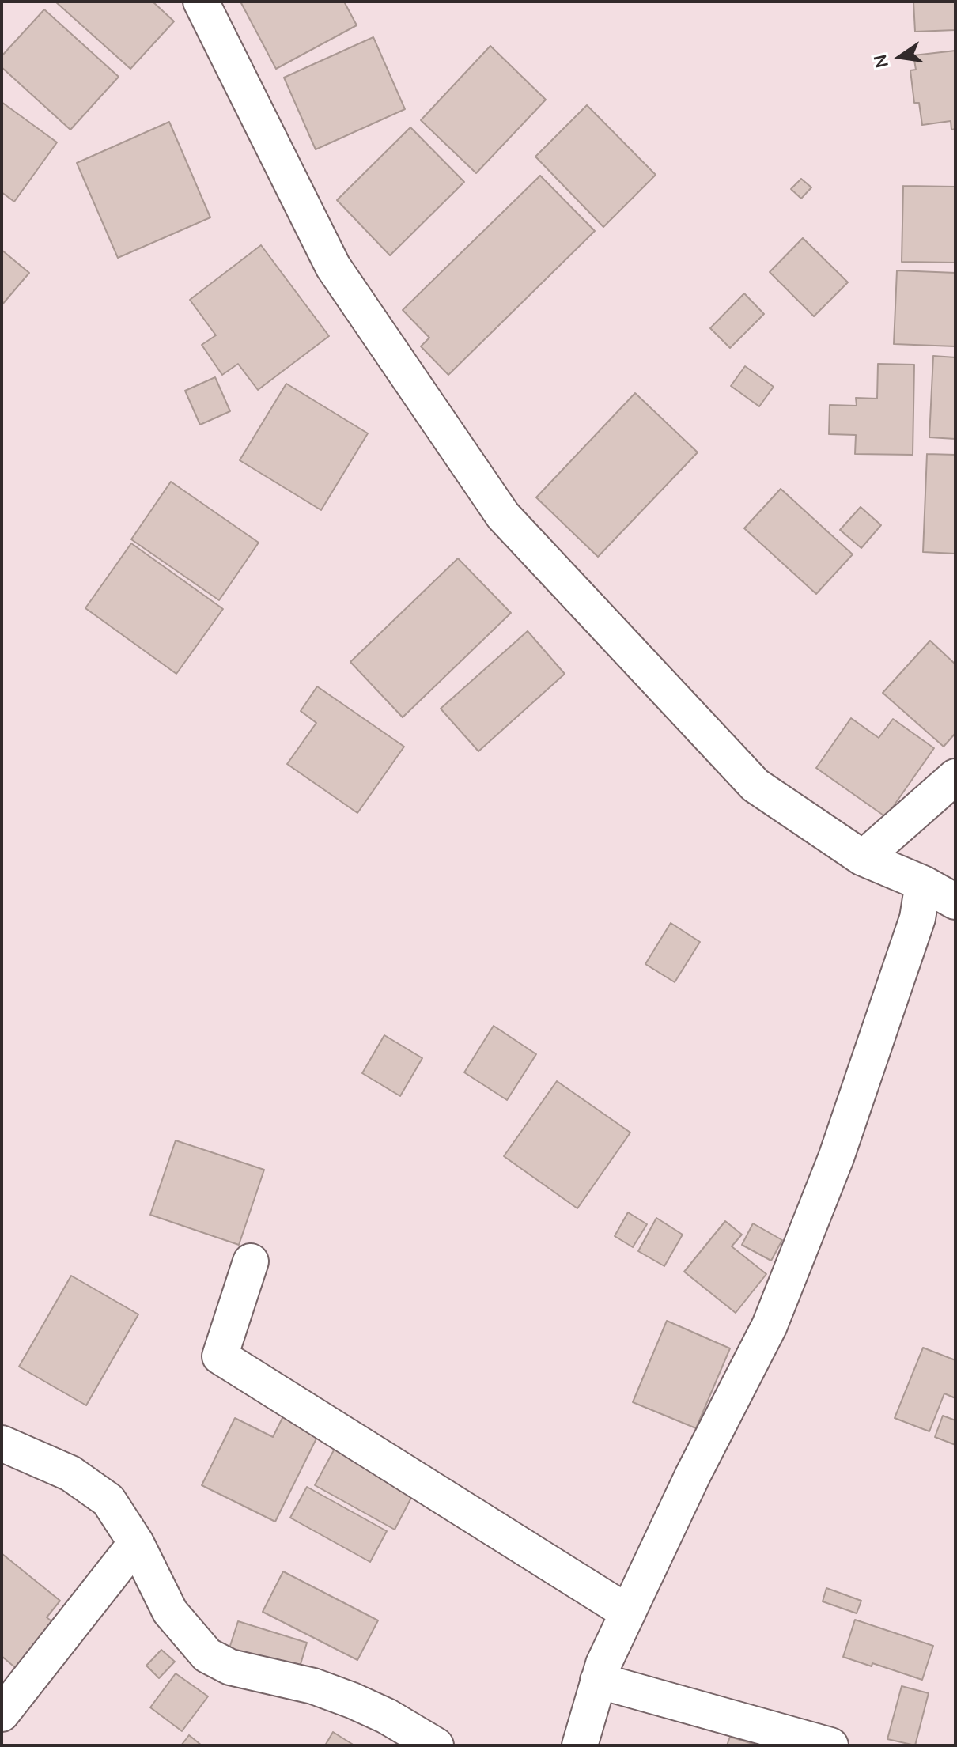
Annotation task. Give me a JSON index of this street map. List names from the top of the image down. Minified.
{"north":"left"}
